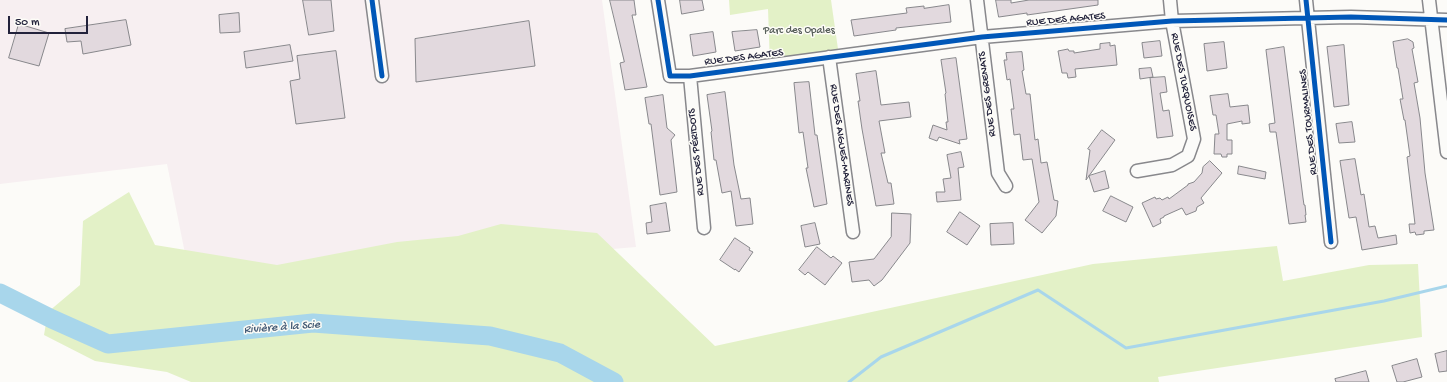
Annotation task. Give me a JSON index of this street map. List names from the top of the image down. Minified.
{"streets":{"street":["RUE DES AGATES","RUE DES TURQUOISES","RUE DES GRENATS","RUE DES TOURMALINES","RUE DES AIGUES-MARINES","RUE DES PÉRIDOTS"]},"crossings":[["RUE DES AGATES","RUE DES TURQUOISES"],["RUE DES AGATES","RUE DES GRENATS"],["RUE DES AGATES","RUE DES TOURMALINES"],["RUE DES AGATES","RUE DES AIGUES-MARINES"],["RUE DES AGATES","RUE DES PÉRIDOTS"]],"water":["Rivière à la Scie"],"parks":["Parc des Opales"],"scale_bar":"50 m"}
